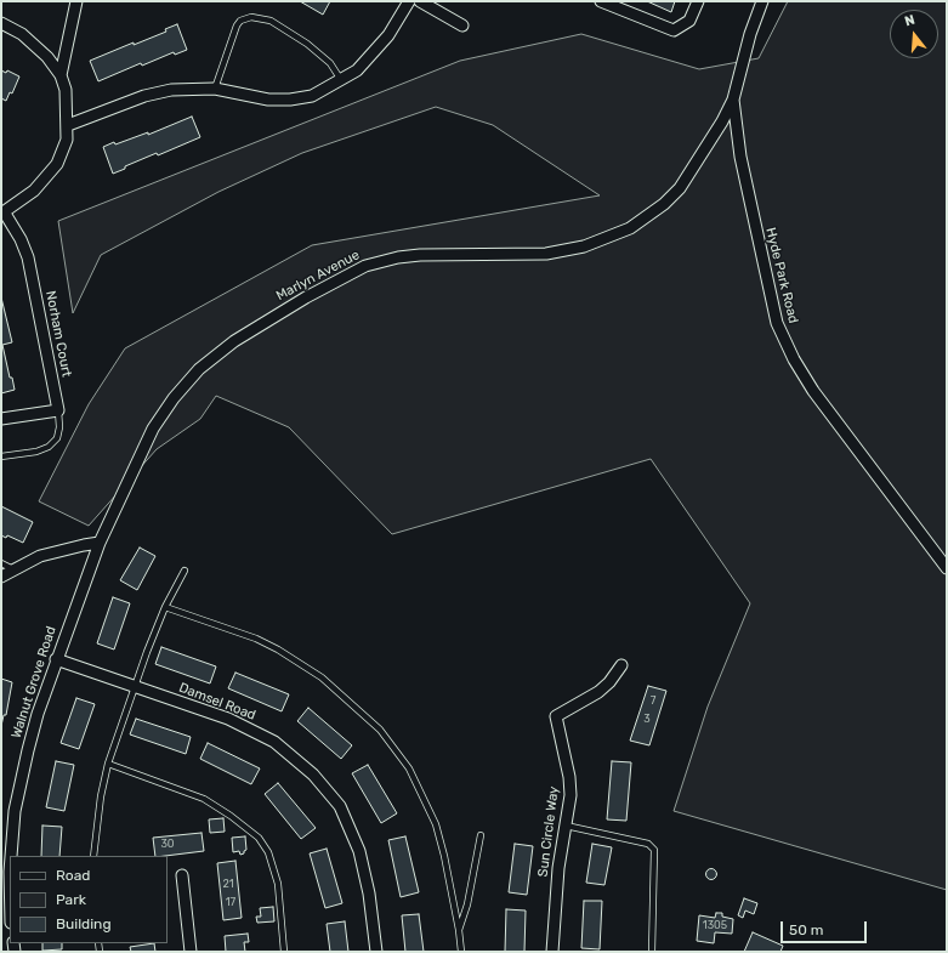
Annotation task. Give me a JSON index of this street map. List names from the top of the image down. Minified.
{"streets":{"street":["Marlyn Avenue","Hyde Park Road","Norham Court","Walnut Grove Road","Damsel Road","Sun Circle Way"]},"crossings":[["Marlyn Avenue","Hyde Park Road"],["Marlyn Avenue","Walnut Grove Road"],["Walnut Grove Road","Damsel Road"]],"house_numbers":["7","3","30","21","17","1305"],"legend":["Road","Park","Building"],"scale_bar":"50 m","north":"top"}
